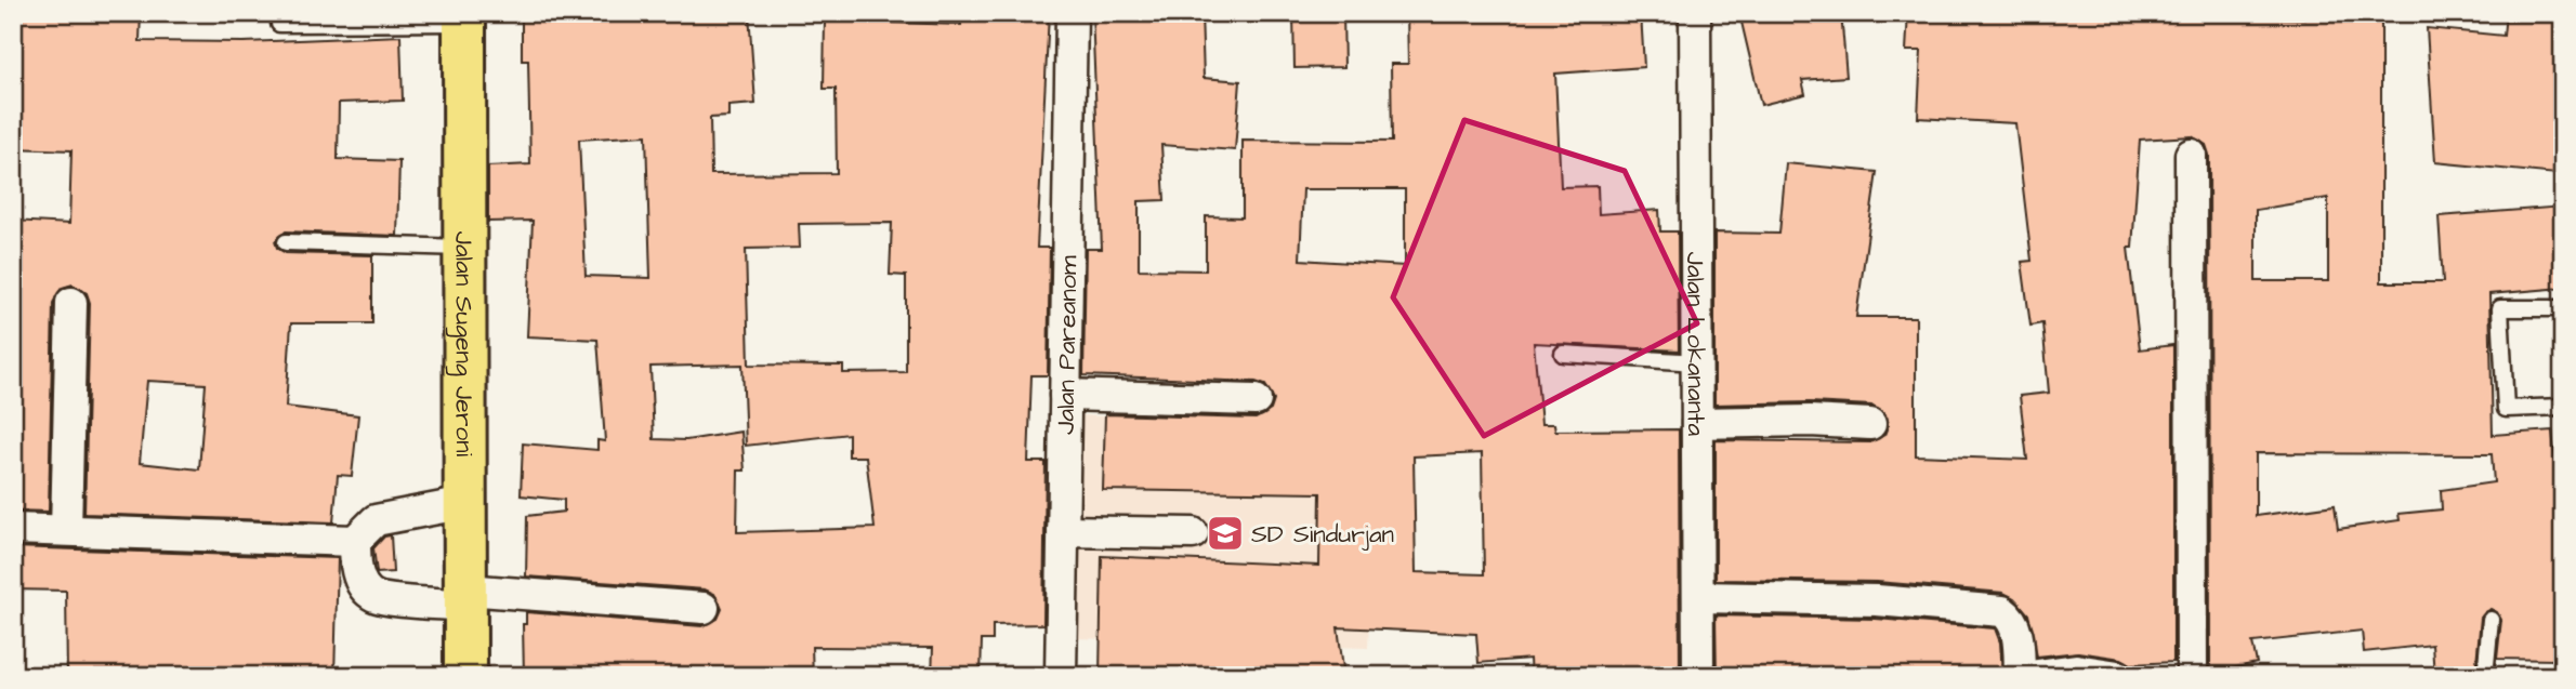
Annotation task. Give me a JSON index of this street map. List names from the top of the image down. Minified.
{"streets":{"main road":["Jalan Sugeng Jeroni"],"street":["Jalan Pareanom","Jalan Lokananta"]},"places":{"school or university":["SD Sindurjan"]}}
